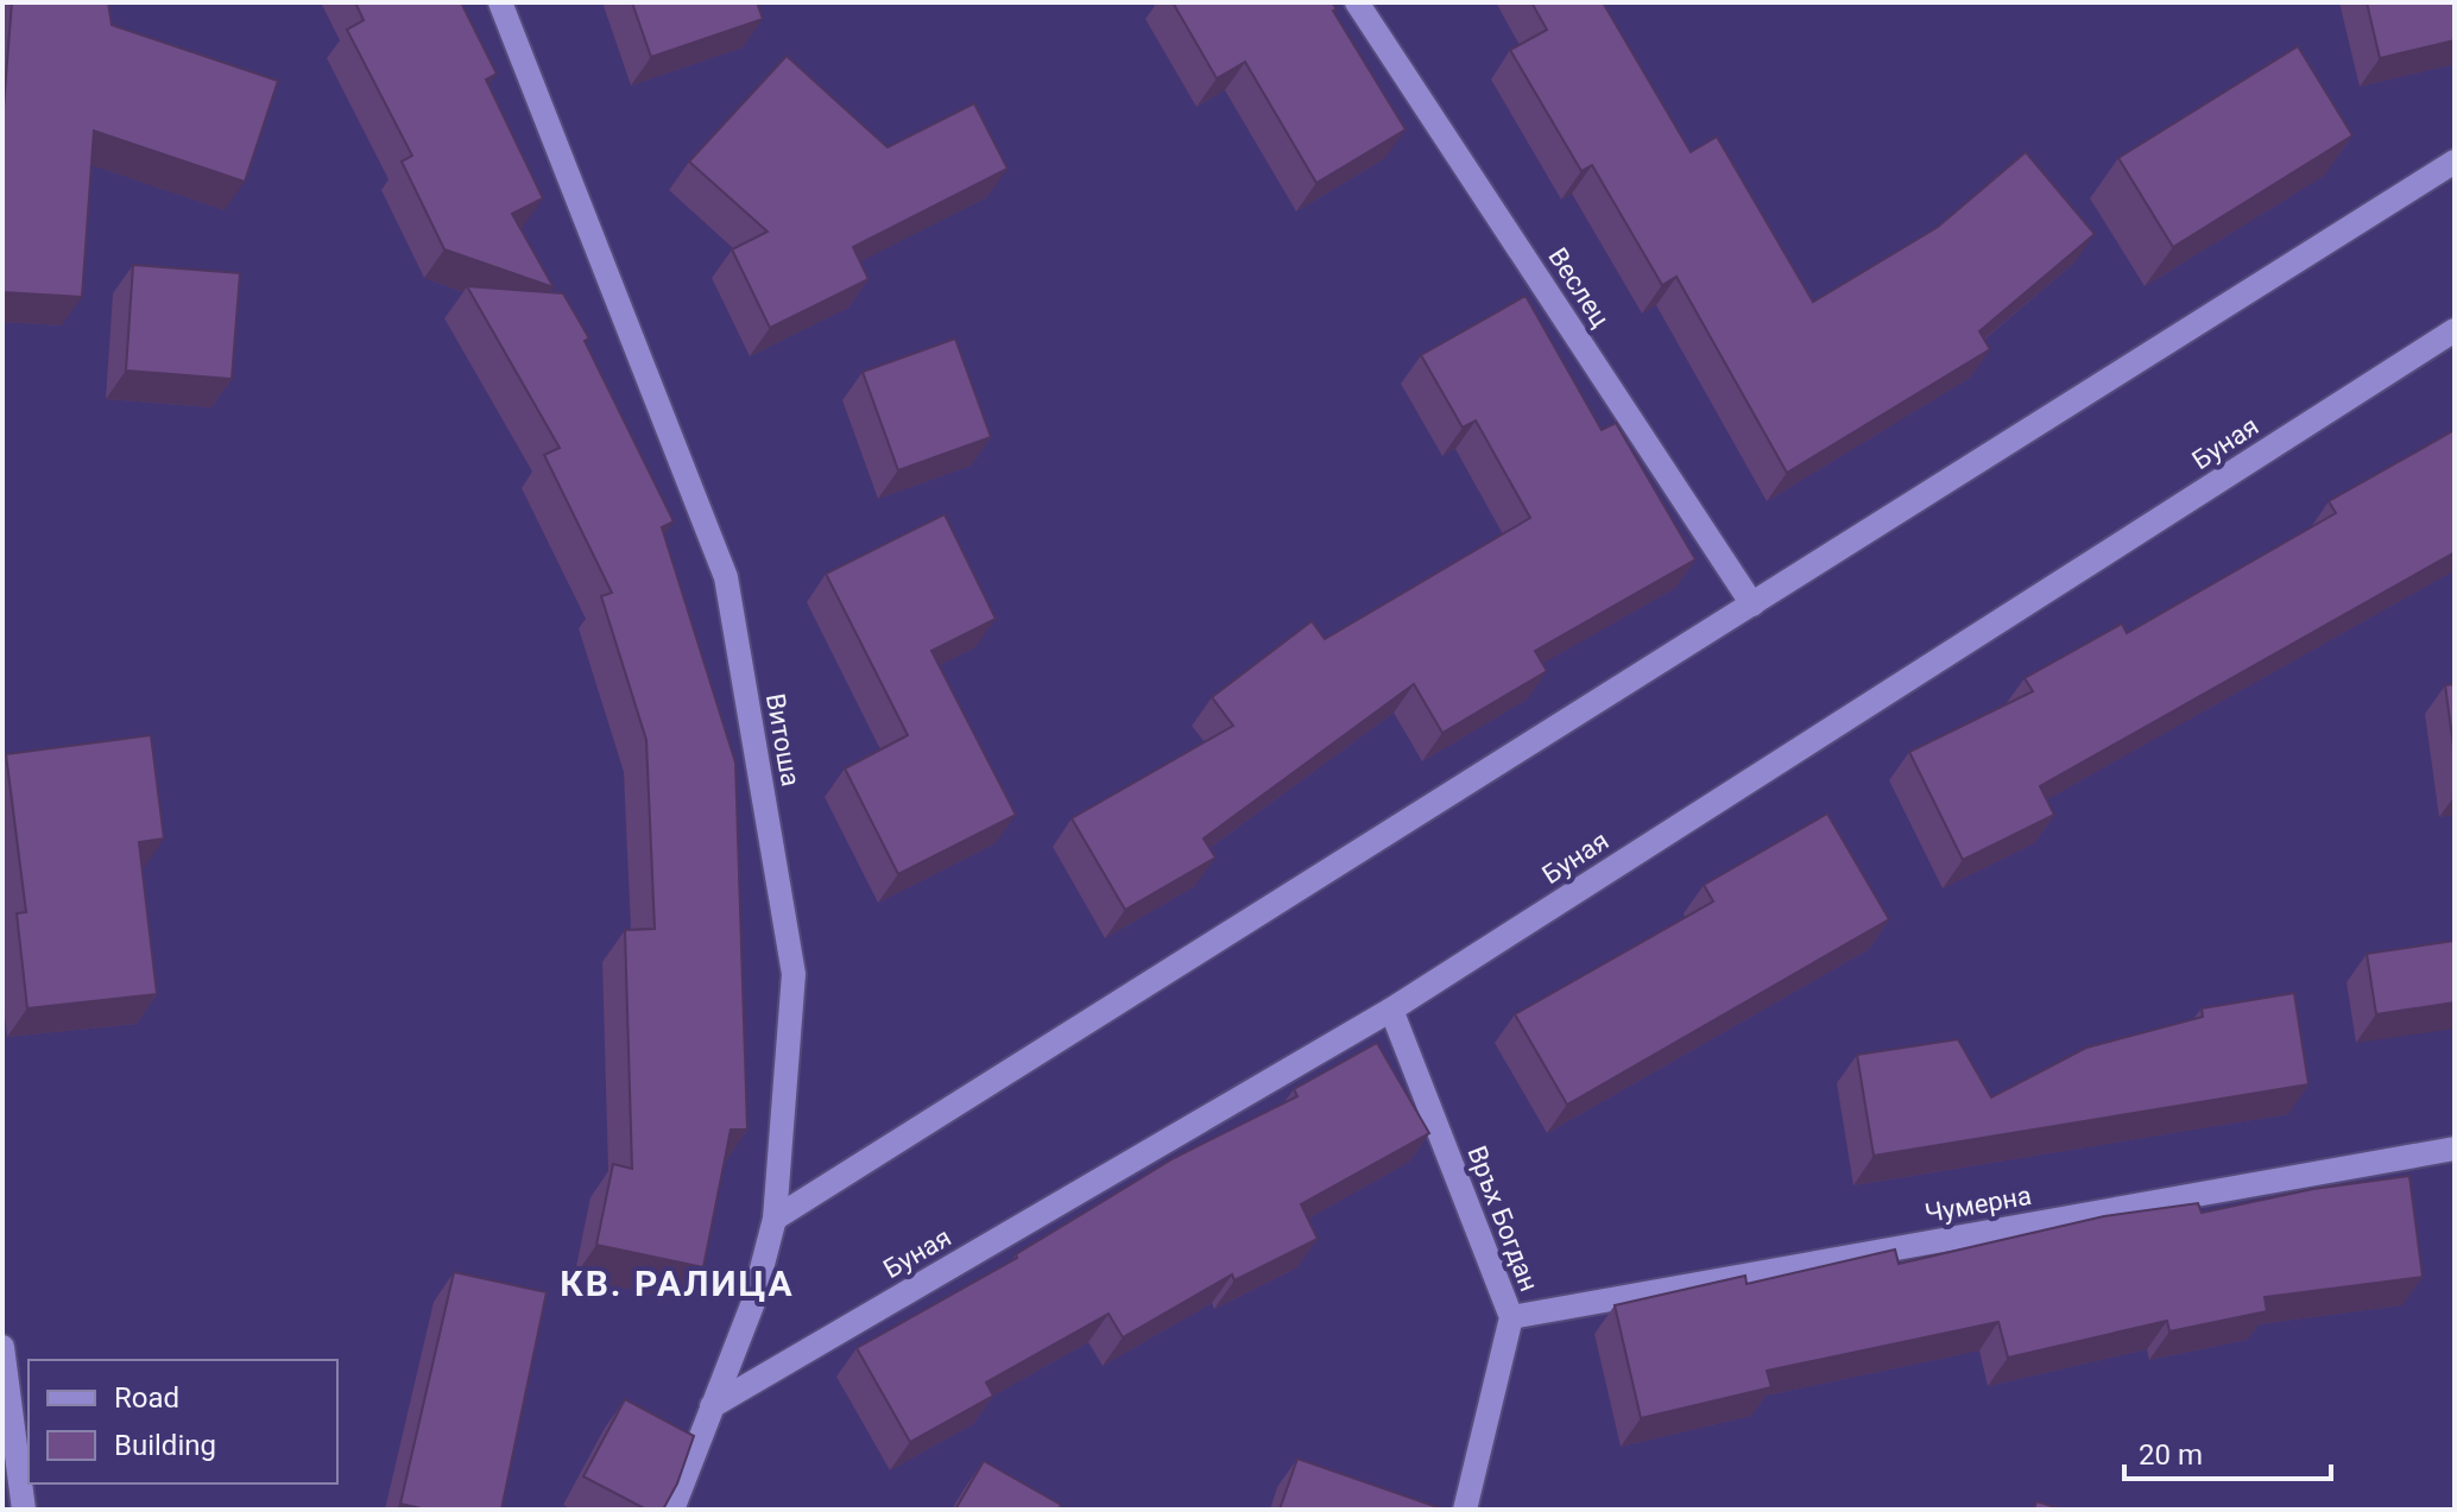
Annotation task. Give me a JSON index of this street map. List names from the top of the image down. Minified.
{"streets":{"street":["Веслец","Буная","Витоша","Чумерна","Връх Богдан"]},"crossings":[["Буная","Витоша"],["Буная","Връх Богдан"],["Чумерна","Връх Богдан"]],"districts":["КВ. РАЛИЦА"],"legend":["Road","Building"],"scale_bar":"20 m"}
